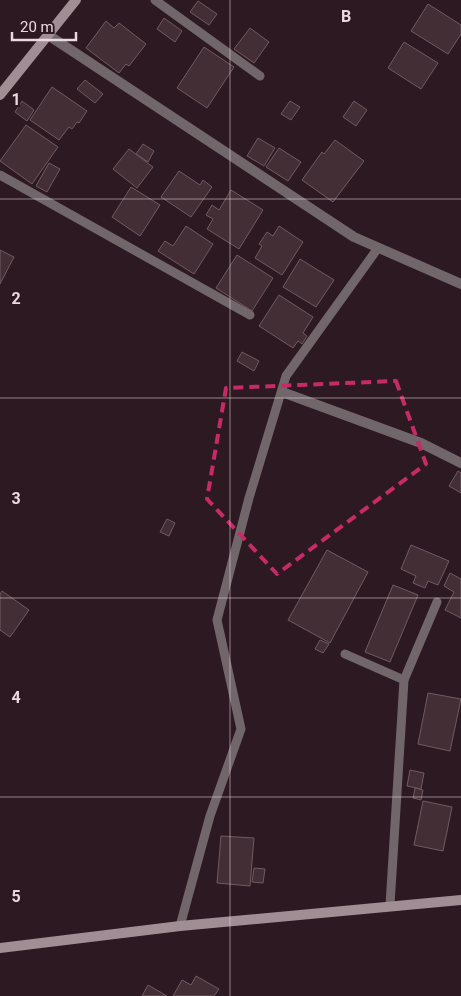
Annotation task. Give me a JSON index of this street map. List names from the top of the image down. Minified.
{"scale_bar":"20 m","grid":{"columns":["B"],"rows":["1","2","3","4","5"]}}
